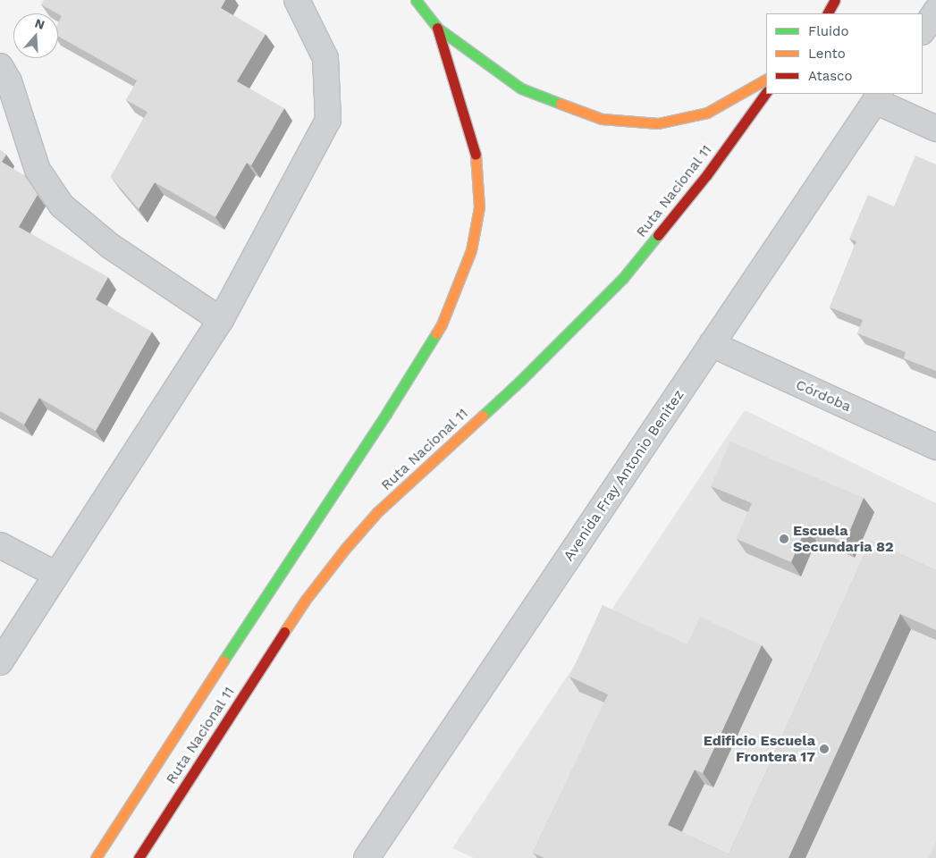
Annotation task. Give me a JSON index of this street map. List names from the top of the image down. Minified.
{"streets":{"highway":["Ruta Nacional 11"],"street":["Córdoba","Avenida Fray Antonio Benitez"]},"crossings":[["Córdoba","Avenida Fray Antonio Benitez"]],"places":["Escuela Secundaria 82","Edificio Escuela Frontera 17"],"legend":["Fluido","Lento","Atasco"],"north":"top"}
